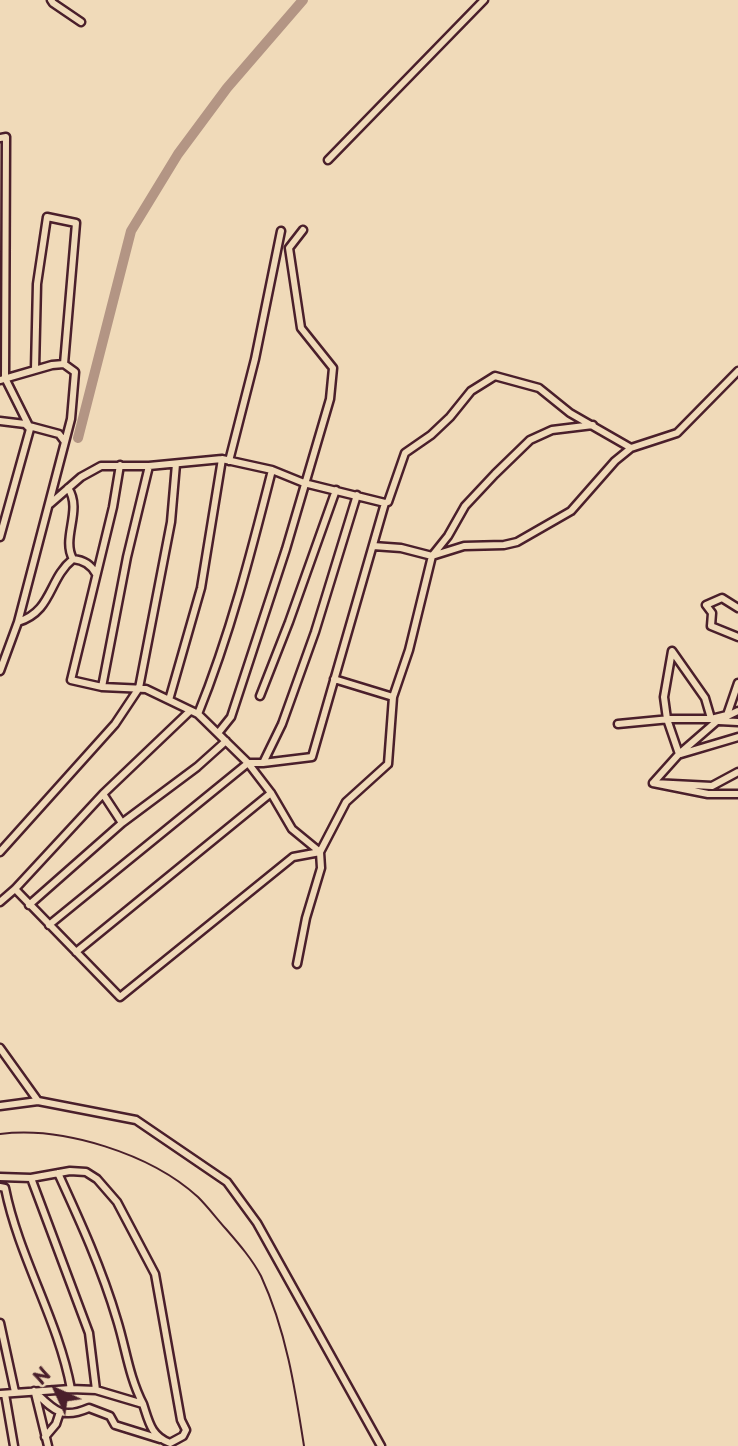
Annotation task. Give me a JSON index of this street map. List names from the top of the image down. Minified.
{"north":"top left"}
